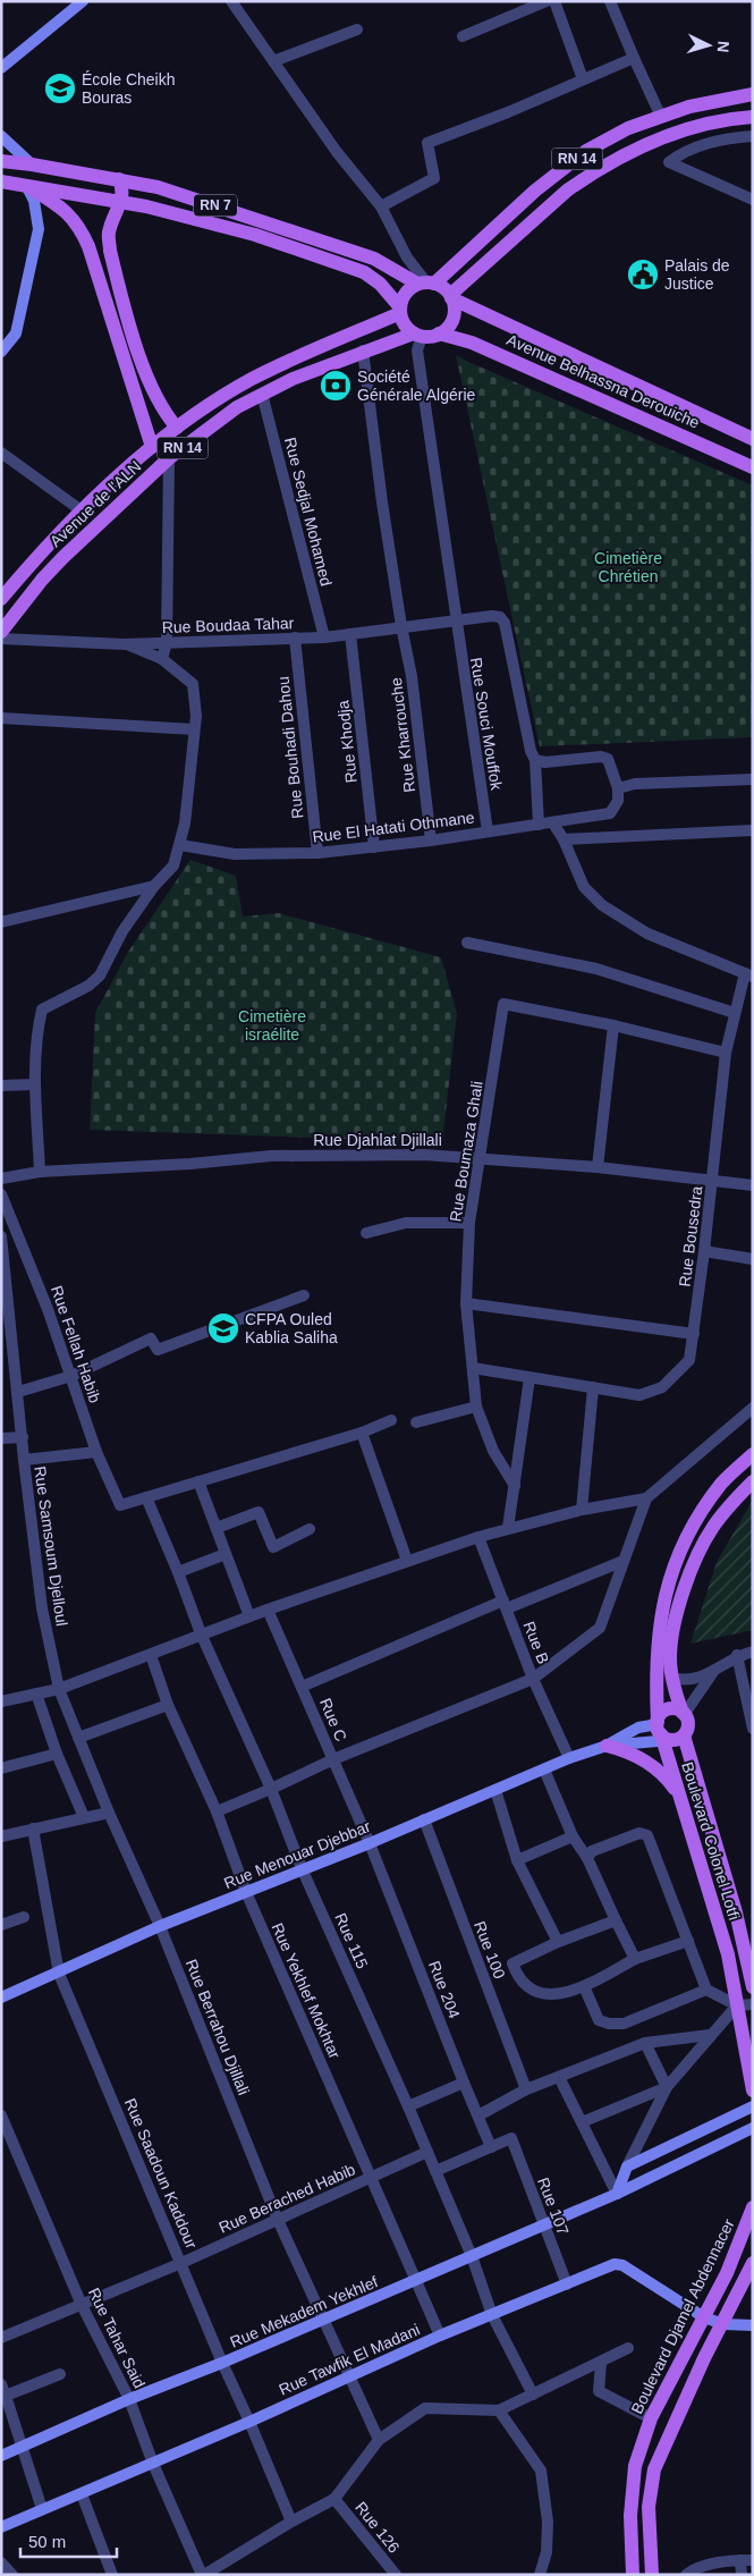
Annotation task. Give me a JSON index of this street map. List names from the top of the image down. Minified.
{"streets":{"main road":["RN 14","RN 7","Avenue Belhassna Derouiche","Avenue de l'ALN","Boulevard Colonel Lotfi","Boulevard Djamel Abdennacer"],"street":["Rue Sedjal Mohamed","Rue Boudaa Tahar","Rue Souci Mouffok","Rue Kharrouche","Rue Khodja","Rue Bouhadi Dahou","Rue El Hatati Othmane","Rue Djahlat Djillali","Rue Boumaza Ghali","Rue Bousedra","Rue Fellah Habib","Rue Samsoum Djelloul","Rue B","Rue C","Rue Menouar Djebbar","Rue 115","Rue 100","Rue 204","Rue Yekhlef Mokhtar","Rue Berrahou Djillali","Rue Saadoun Kaddour","Rue Berached Habib","Rue 107","Rue Mekadem Yekhlef","Rue Tahar Said","Rue Tawfik El Madani","Rue 126"]},"crossings":[["RN 14","RN 7"],["RN 14","Avenue Belhassna Derouiche"],["RN 14","Avenue de l'ALN"],["RN 14","Rue Souci Mouffok"],["RN 7","Avenue Belhassna Derouiche"],["RN 7","Avenue de l'ALN"],["RN 7","Rue Souci Mouffok"],["Avenue Belhassna Derouiche","Avenue de l'ALN"],["Avenue Belhassna Derouiche","Rue Souci Mouffok"],["Avenue de l'ALN","Rue Sedjal Mohamed"],["Avenue de l'ALN","Rue Souci Mouffok"],["Avenue de l'ALN","Rue Kharrouche"],["Rue Sedjal Mohamed","Rue Boudaa Tahar"],["Rue Boudaa Tahar","Rue Souci Mouffok"],["Rue Boudaa Tahar","Rue Kharrouche"],["Rue Boudaa Tahar","Rue Khodja"],["Rue Boudaa Tahar","Rue Bouhadi Dahou"],["Rue Souci Mouffok","Rue El Hatati Othmane"],["Rue Kharrouche","Rue El Hatati Othmane"],["Rue Khodja","Rue El Hatati Othmane"],["Rue Bouhadi Dahou","Rue El Hatati Othmane"],["Rue Djahlat Djillali","Rue Boumaza Ghali"],["Rue Djahlat Djillali","Rue Bousedra"],["Rue Fellah Habib","Rue 115"],["Rue Samsoum Djelloul","Rue Berrahou Djillali"],["Rue B","Rue Menouar Djebbar"],["Rue C","Rue Menouar Djebbar"],["Rue C","Rue 204"],["Boulevard Colonel Lotfi","Rue Menouar Djebbar"],["Rue Menouar Djebbar","Rue 115"],["Rue Menouar Djebbar","Rue 100"],["Rue Menouar Djebbar","Rue 204"],["Rue Menouar Djebbar","Rue Yekhlef Mokhtar"],["Rue Menouar Djebbar","Rue Berrahou Djillali"],["Rue Menouar Djebbar","Rue Saadoun Kaddour"],["Rue 115","Rue Berached Habib"],["Rue 115","Rue Mekadem Yekhlef"],["Rue 115","Rue Tawfik El Madani"],["Rue 204","Rue 107"],["Rue Yekhlef Mokhtar","Rue Berached Habib"],["Rue Yekhlef Mokhtar","Rue Mekadem Yekhlef"],["Rue Yekhlef Mokhtar","Rue Tawfik El Madani"],["Rue Berrahou Djillali","Rue Berached Habib"],["Rue Berrahou Djillali","Rue Mekadem Yekhlef"],["Rue Berrahou Djillali","Rue Tawfik El Madani"],["Rue Saadoun Kaddour","Rue Berached Habib"],["Rue Saadoun Kaddour","Rue Mekadem Yekhlef"],["Rue Saadoun Kaddour","Rue Tawfik El Madani"],["Rue Berached Habib","Rue Tahar Said"],["Rue 107","Rue Mekadem Yekhlef"],["Rue 107","Rue Tawfik El Madani"],["Rue Mekadem Yekhlef","Rue Tahar Said"],["Boulevard Djamel Abdennacer","Rue Tawfik El Madani"],["Rue Tahar Said","Rue Tawfik El Madani"]],"parks":["Cimetière Chrétien","Cimetière israélite"],"places":{"school or university":["École Cheikh Bouras","CFPA Ouled Kablia Saliha"],"public building":["Palais de Justice"],"bank":["Société Générale Algérie"]},"scale_bar":"50 m","north":"right"}
